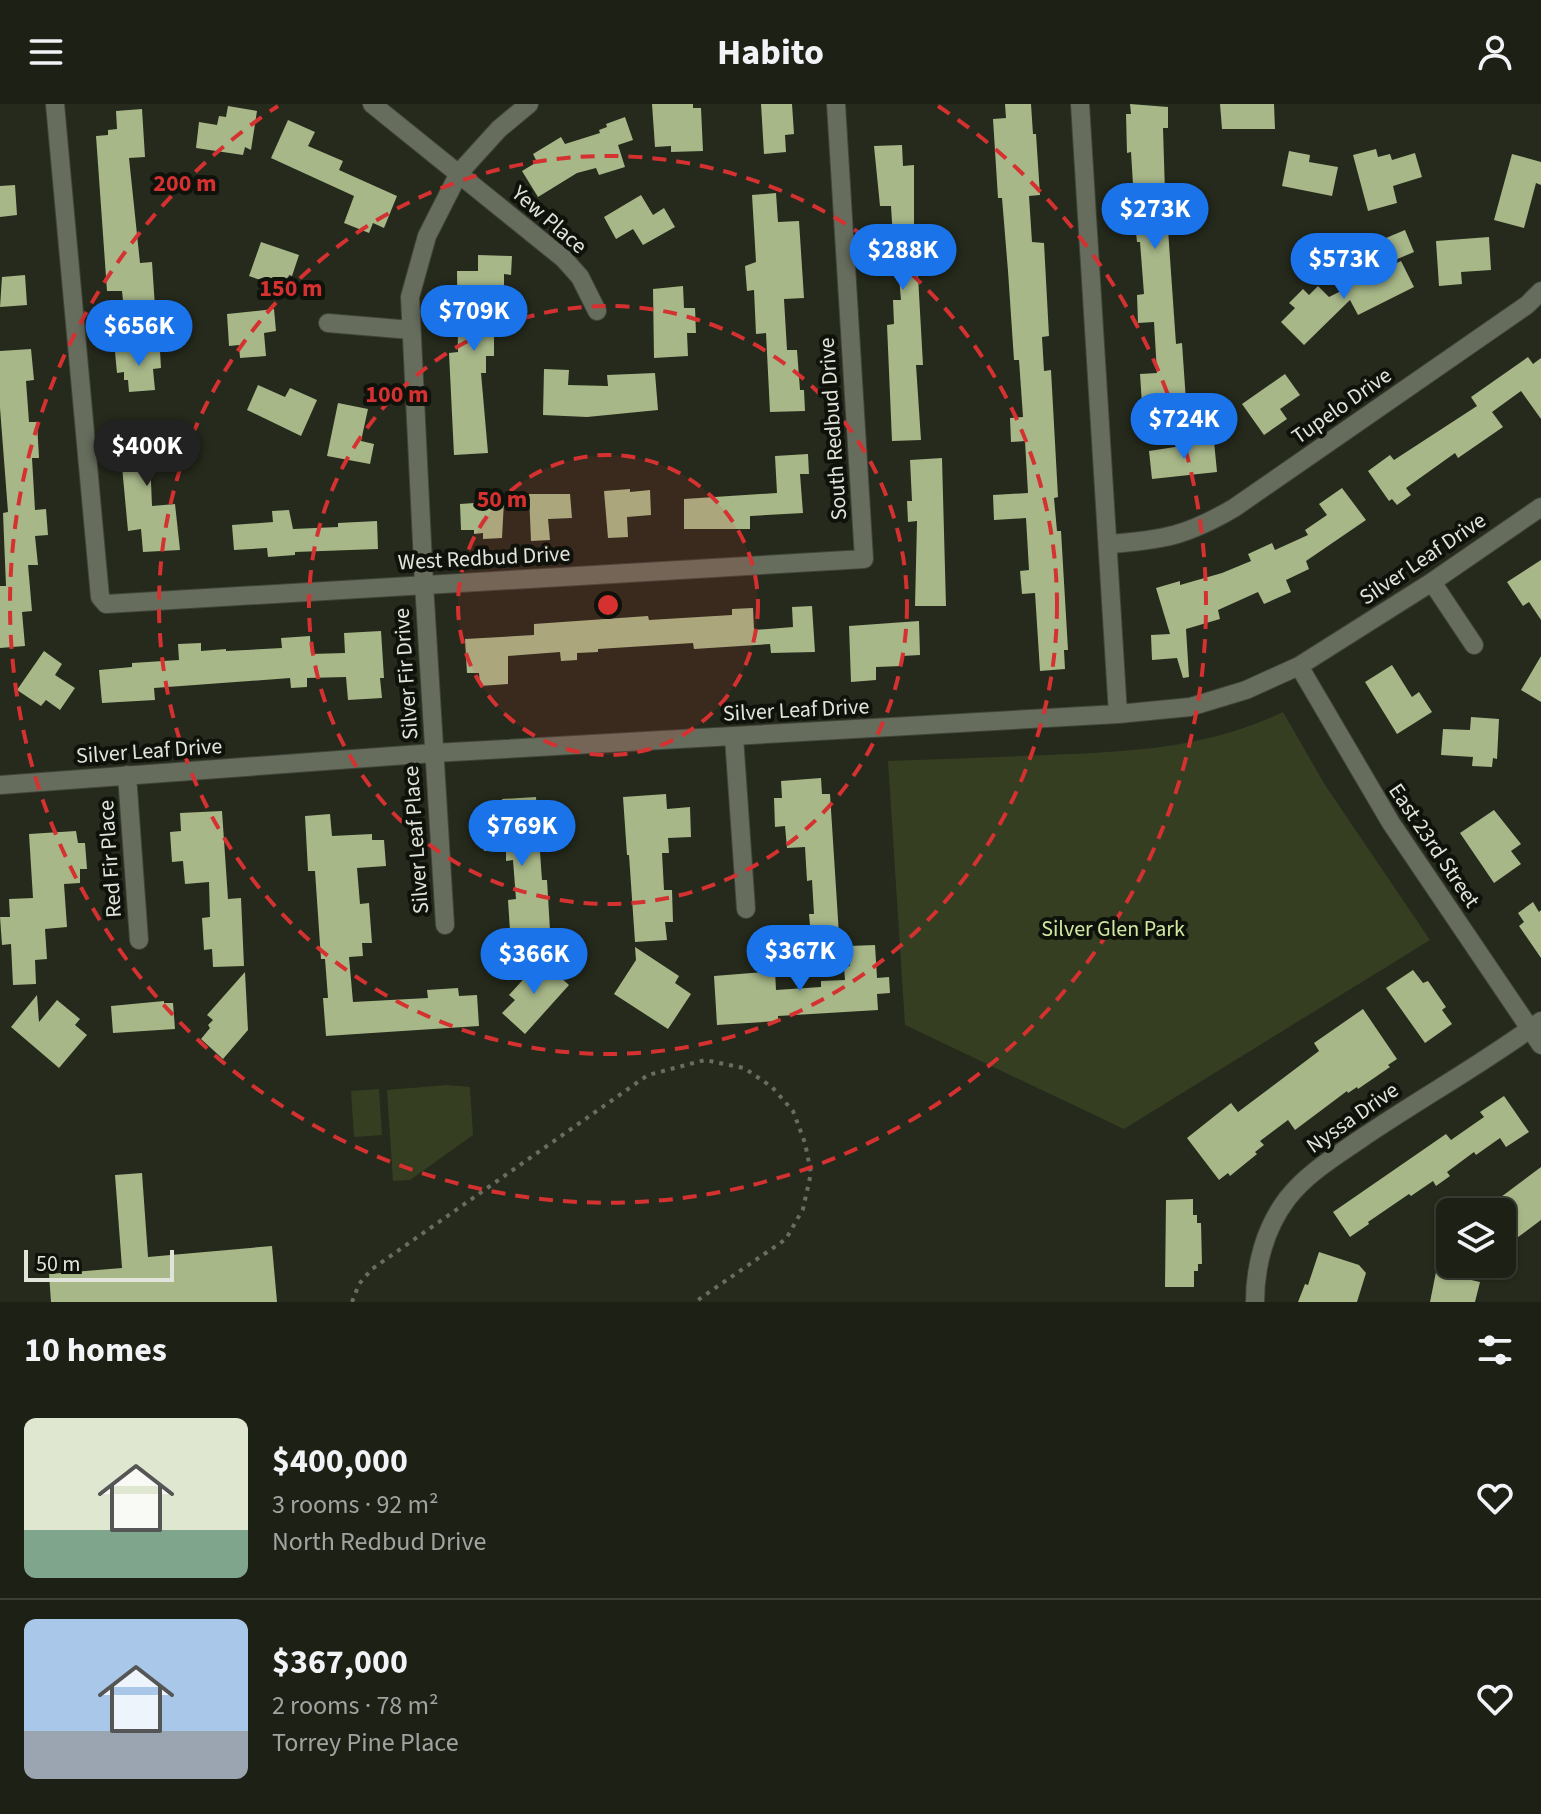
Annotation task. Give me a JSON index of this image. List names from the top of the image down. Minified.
{"streets":{"street":["Yew Place","Tupelo Drive","South Redbud Drive","West Redbud Drive","Silver Leaf Drive","Silver Fir Drive","Silver Leaf Place","East 23rd Street","Red Fir Place","Nyssa Drive"]},"crossings":[["Yew Place","Silver Fir Drive"],["South Redbud Drive","West Redbud Drive"],["West Redbud Drive","Silver Fir Drive"],["Silver Leaf Drive","Silver Fir Drive"],["Silver Leaf Drive","Silver Leaf Place"],["Silver Leaf Drive","East 23rd Street"],["Silver Leaf Drive","Red Fir Place"],["Silver Fir Drive","Silver Leaf Place"],["East 23rd Street","Nyssa Drive"]],"parks":["Silver Glen Park"],"scale_bar":"50 m","page":{"header":"Habito","price":["$273K","$288K","$573K","$709K","$656K","$724K","$400K","$769K","$367K","$366K"],"scale":"50 m","heading":"10 homes","list":[{"name":"$400,000","note":"3 rooms · 92 m² · North Redbud Drive"},{"name":"$367,000","note":"2 rooms · 78 m² · Torrey Pine Place"}]},"rings":["200 m","150 m","100 m","50 m"]}
